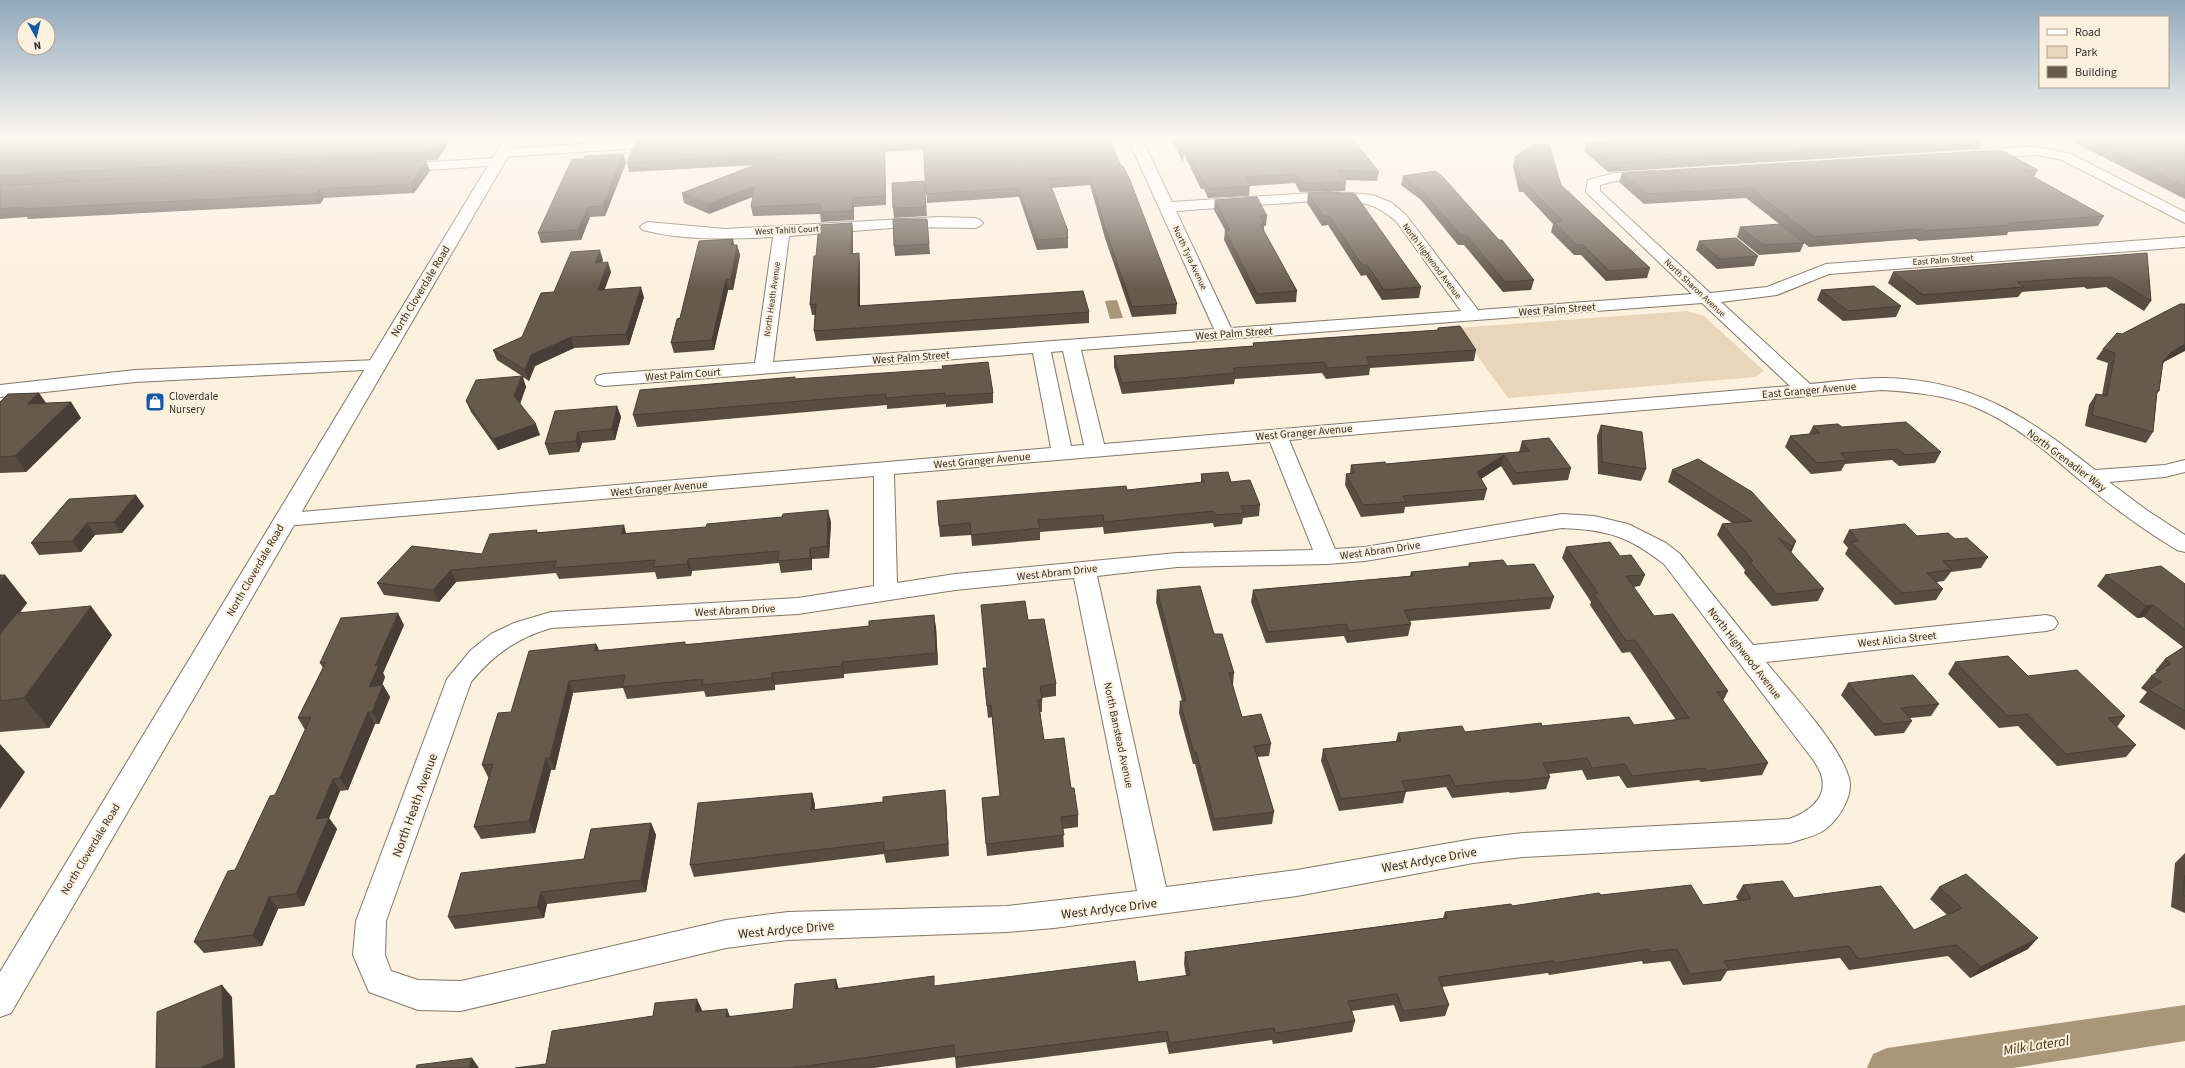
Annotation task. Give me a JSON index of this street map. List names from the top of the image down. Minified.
{"streets":{"street":["West Tahiti Court","North Tyra Avenue","East Palm Street","North Highwood Avenue","North Sharon Avenue","North Cloverdale Road","North Heath Avenue","West Palm Street","West Palm Court","East Granger Avenue","West Granger Avenue","North Grenadier Way","West Abram Drive","West Alicia Street","North Banstead Avenue","West Ardyce Drive"]},"crossings":[["West Tahiti Court","North Heath Avenue"],["North Tyra Avenue","North Highwood Avenue"],["North Tyra Avenue","West Palm Street"],["East Palm Street","North Sharon Avenue"],["East Palm Street","West Palm Street"],["North Highwood Avenue","West Palm Street"],["North Highwood Avenue","West Abram Drive"],["North Highwood Avenue","West Alicia Street"],["North Highwood Avenue","West Ardyce Drive"],["North Sharon Avenue","West Palm Street"],["North Sharon Avenue","East Granger Avenue"],["North Cloverdale Road","West Granger Avenue"],["North Heath Avenue","West Palm Street"],["North Heath Avenue","West Palm Court"],["North Heath Avenue","West Abram Drive"],["North Heath Avenue","West Ardyce Drive"],["West Palm Street","West Palm Court"],["East Granger Avenue","West Granger Avenue"],["East Granger Avenue","North Grenadier Way"],["West Abram Drive","North Banstead Avenue"],["North Banstead Avenue","West Ardyce Drive"]],"water":["Milk Lateral"],"places":{"shop":["Cloverdale Nursery"]},"legend":["Road","Park","Building"],"north":"bottom"}
